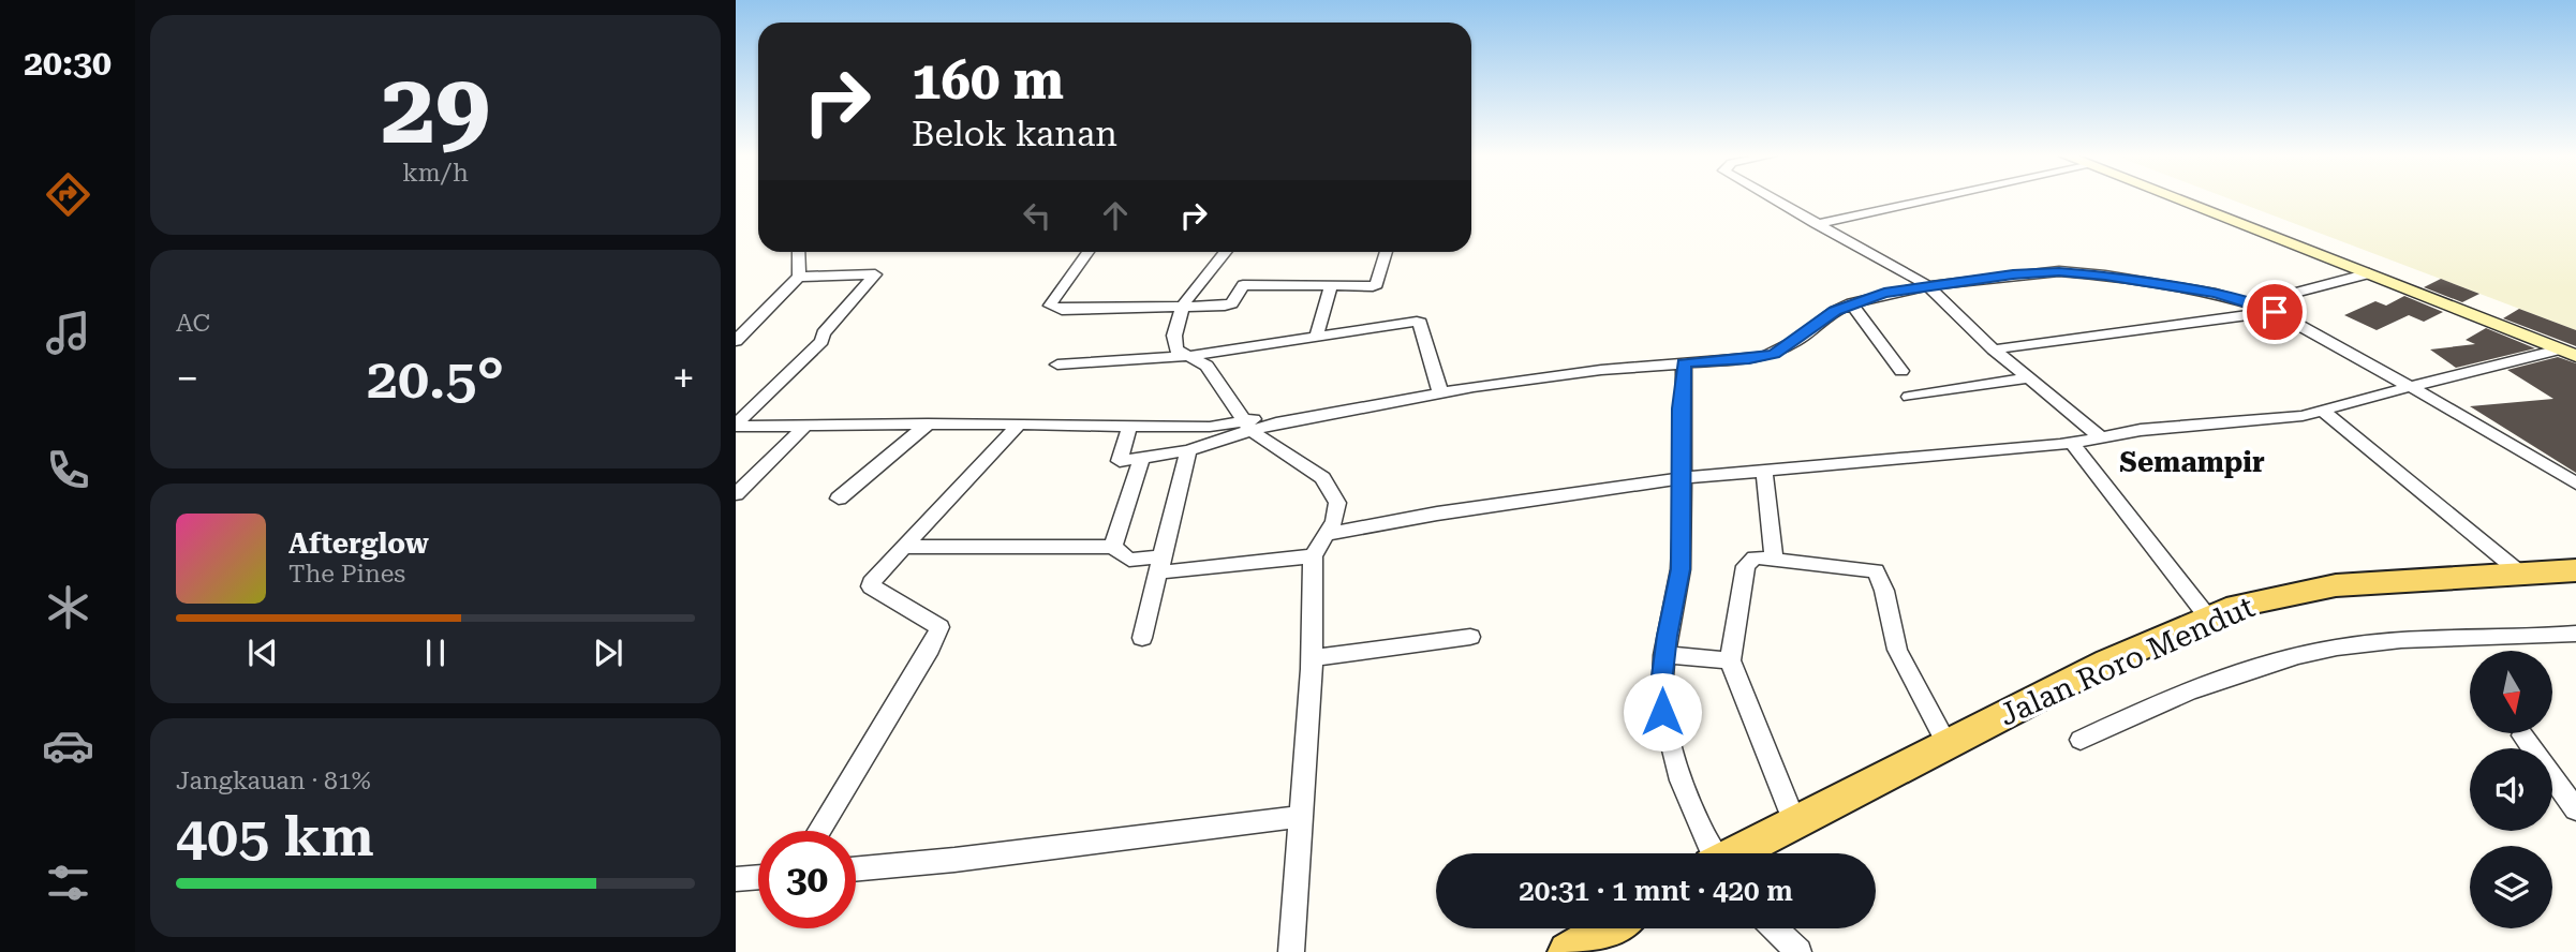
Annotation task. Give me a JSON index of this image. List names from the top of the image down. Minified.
{"streets":{"main road":["Jalan Roro Mendut"]},"districts":["Semampir"],"north":"bottom","page":{"tabs":"20:30","tile":[["29","km/h"],"AC",["Jangkauan · 81%","405 km"]],"turn":["160 m","Belok kanan"],"heat":["−","20.5°","+"],"song":["Afterglow","The Pines"],"limit":"30","trip":"20:31 · 1 mnt · 420 m"}}
